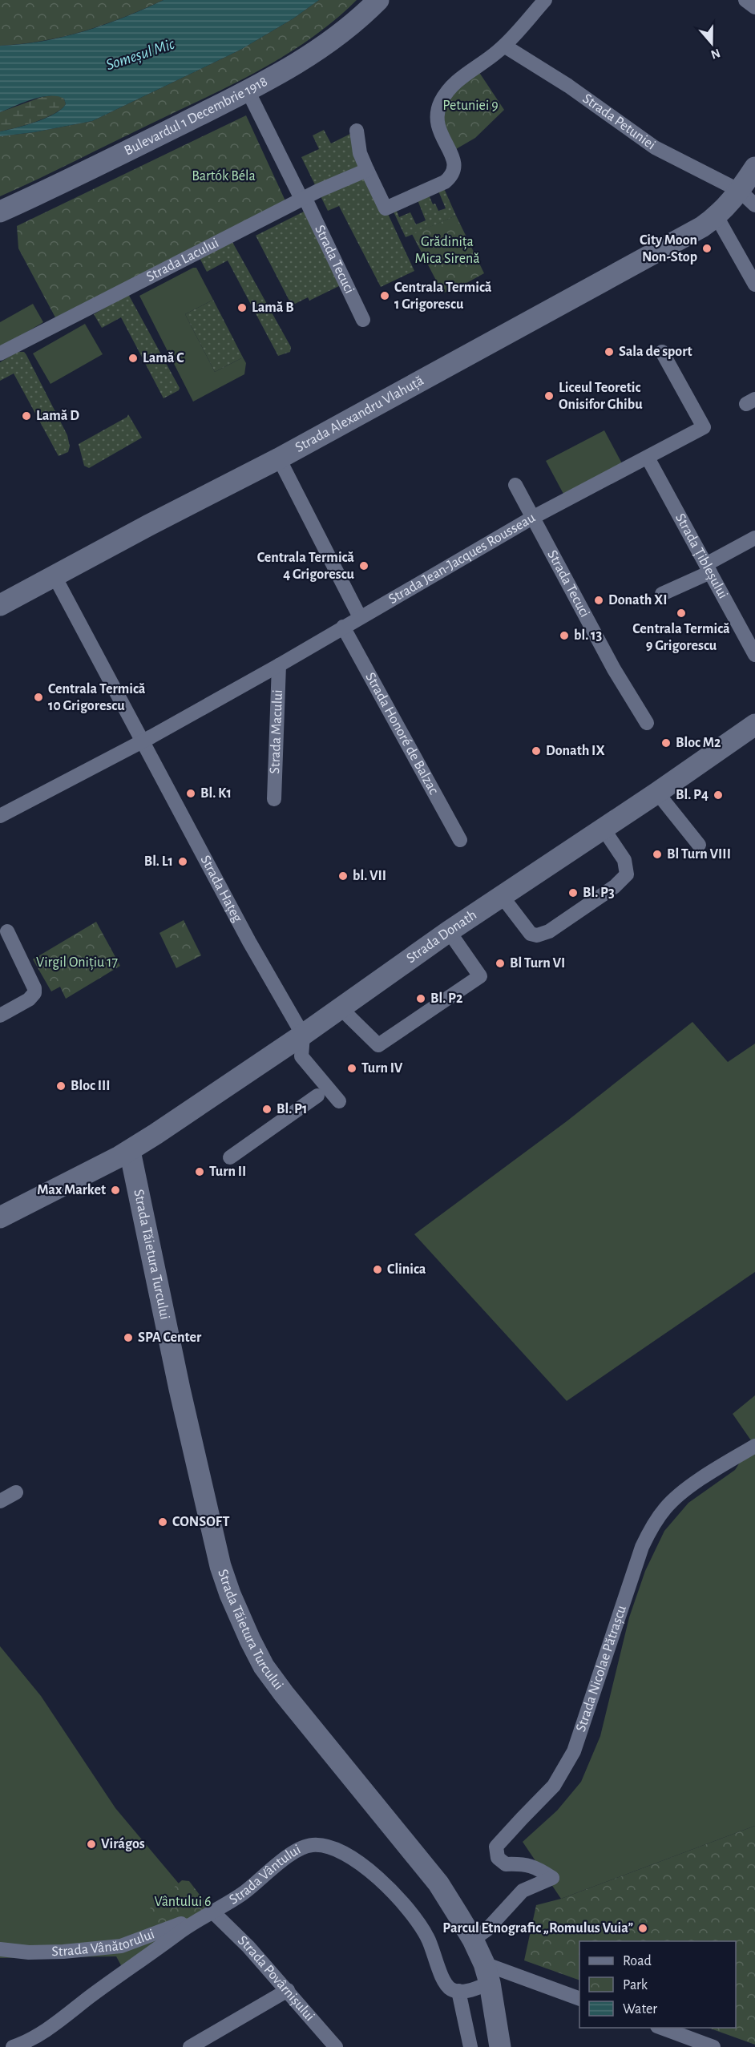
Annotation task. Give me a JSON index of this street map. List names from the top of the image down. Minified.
{"streets":{"main road":["Bulevardul 1 Decembrie 1918","Strada Alexandru Vlahuță","Strada Donath","Strada Tăietura Turcului"],"street":["Strada Petuniei","Strada Tecuci","Strada Lacului","Strada Țibleșului","Strada Jean-Jacques Rousseau","Strada Macului","Strada Honoré de Balzac","Strada Hațeg","Strada Nicolae Pătrașcu","Strada Vântului","Strada Vânătorului","Strada Povârnișului"]},"crossings":[["Bulevardul 1 Decembrie 1918","Strada Tecuci"],["Strada Petuniei","Strada Alexandru Vlahuță"],["Strada Tecuci","Strada Lacului"],["Strada Tecuci","Strada Jean-Jacques Rousseau"],["Strada Alexandru Vlahuță","Strada Hațeg"],["Strada Țibleșului","Strada Jean-Jacques Rousseau"],["Strada Jean-Jacques Rousseau","Strada Macului"],["Strada Jean-Jacques Rousseau","Strada Honoré de Balzac"],["Strada Hațeg","Strada Donath"],["Strada Donath","Strada Tăietura Turcului"],["Strada Tăietura Turcului","Strada Nicolae Pătrașcu"],["Strada Vântului","Strada Vânătorului"],["Strada Vântului","Strada Povârnișului"],["Strada Vânătorului","Strada Povârnișului"]],"water":["Someșul Mic"],"parks":["Petuniei 9","Bartók Béla","Grădinița Mica Sirenă","Virgil Onițiu 17","Vântului 6"],"places":["City Moon Non-Stop","Centrala Termică 1 Grigorescu","Lamă B","Sala de sport","Lamă C","Liceul Teoretic Onisifor Ghibu","Lamă D","Centrala Termică 4 Grigorescu","Donath XI","Centrala Termică 9 Grigorescu","bl. 13","Centrala Termică 10 Grigorescu","Bloc M2","Donath IX","Bl. K1","Bl. P4","Bl Turn VIII","Bl. L1","bl. VII","Bl. P3","Bl Turn VI","Bl. P2","Turn IV","Bloc III","Bl. P1","Turn II","Max Market","Clinica","SPA Center","CONSOFT","Virágos","Parcul Etnografic „Romulus Vuia”"],"legend":["Road","Park","Water"],"north":"bottom"}
